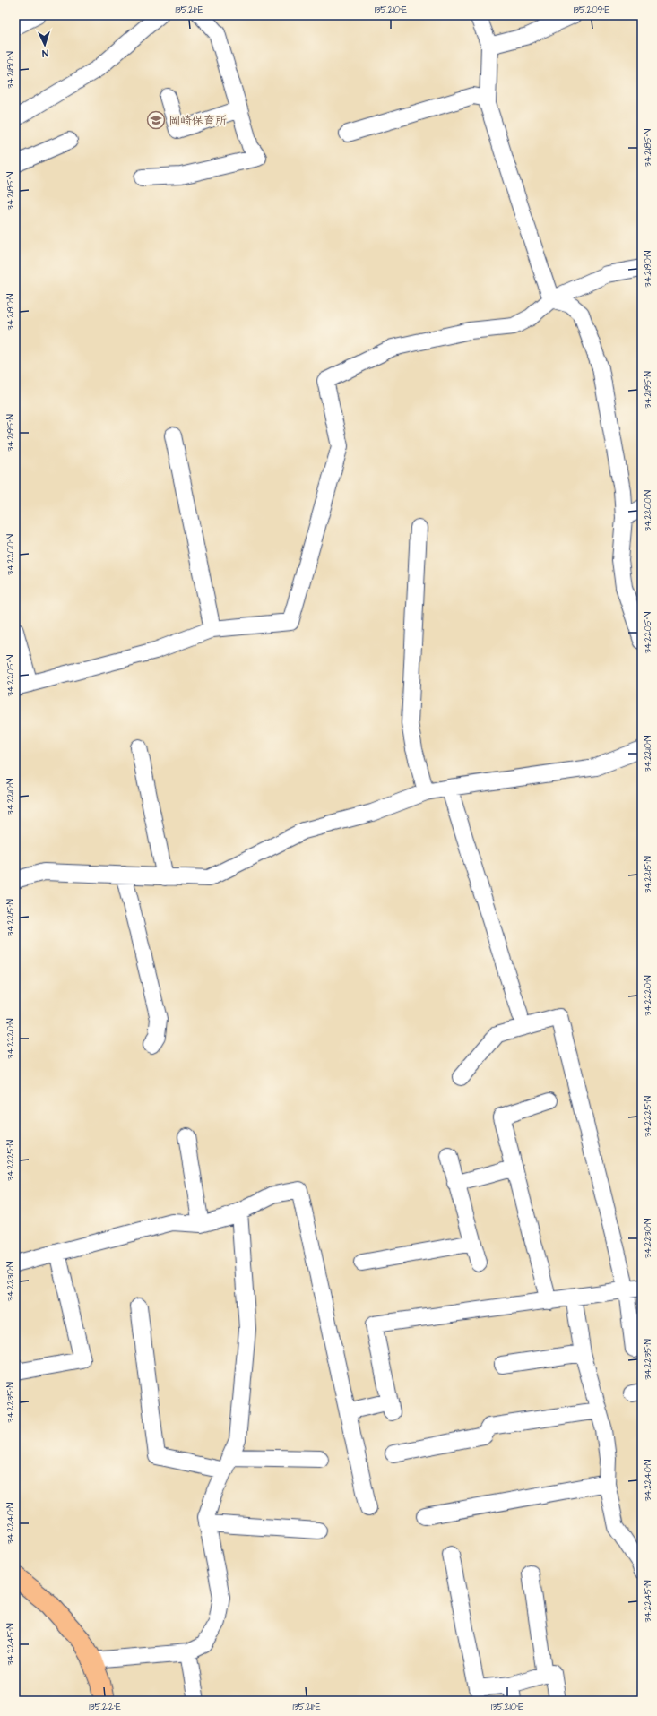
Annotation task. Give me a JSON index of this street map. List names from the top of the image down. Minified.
{"places":{"school or university":["岡崎保育所"]},"north":"bottom","coordinates":["135.211°E","135.210°E","135.209°E","34.2180°N","34.2185°N","34.2190°N","34.2195°N","34.2200°N","34.2205°N","34.2210°N","34.2215°N","34.2220°N","34.2225°N","34.2230°N","34.2235°N","34.2240°N","34.2245°N","135.212°E"]}
